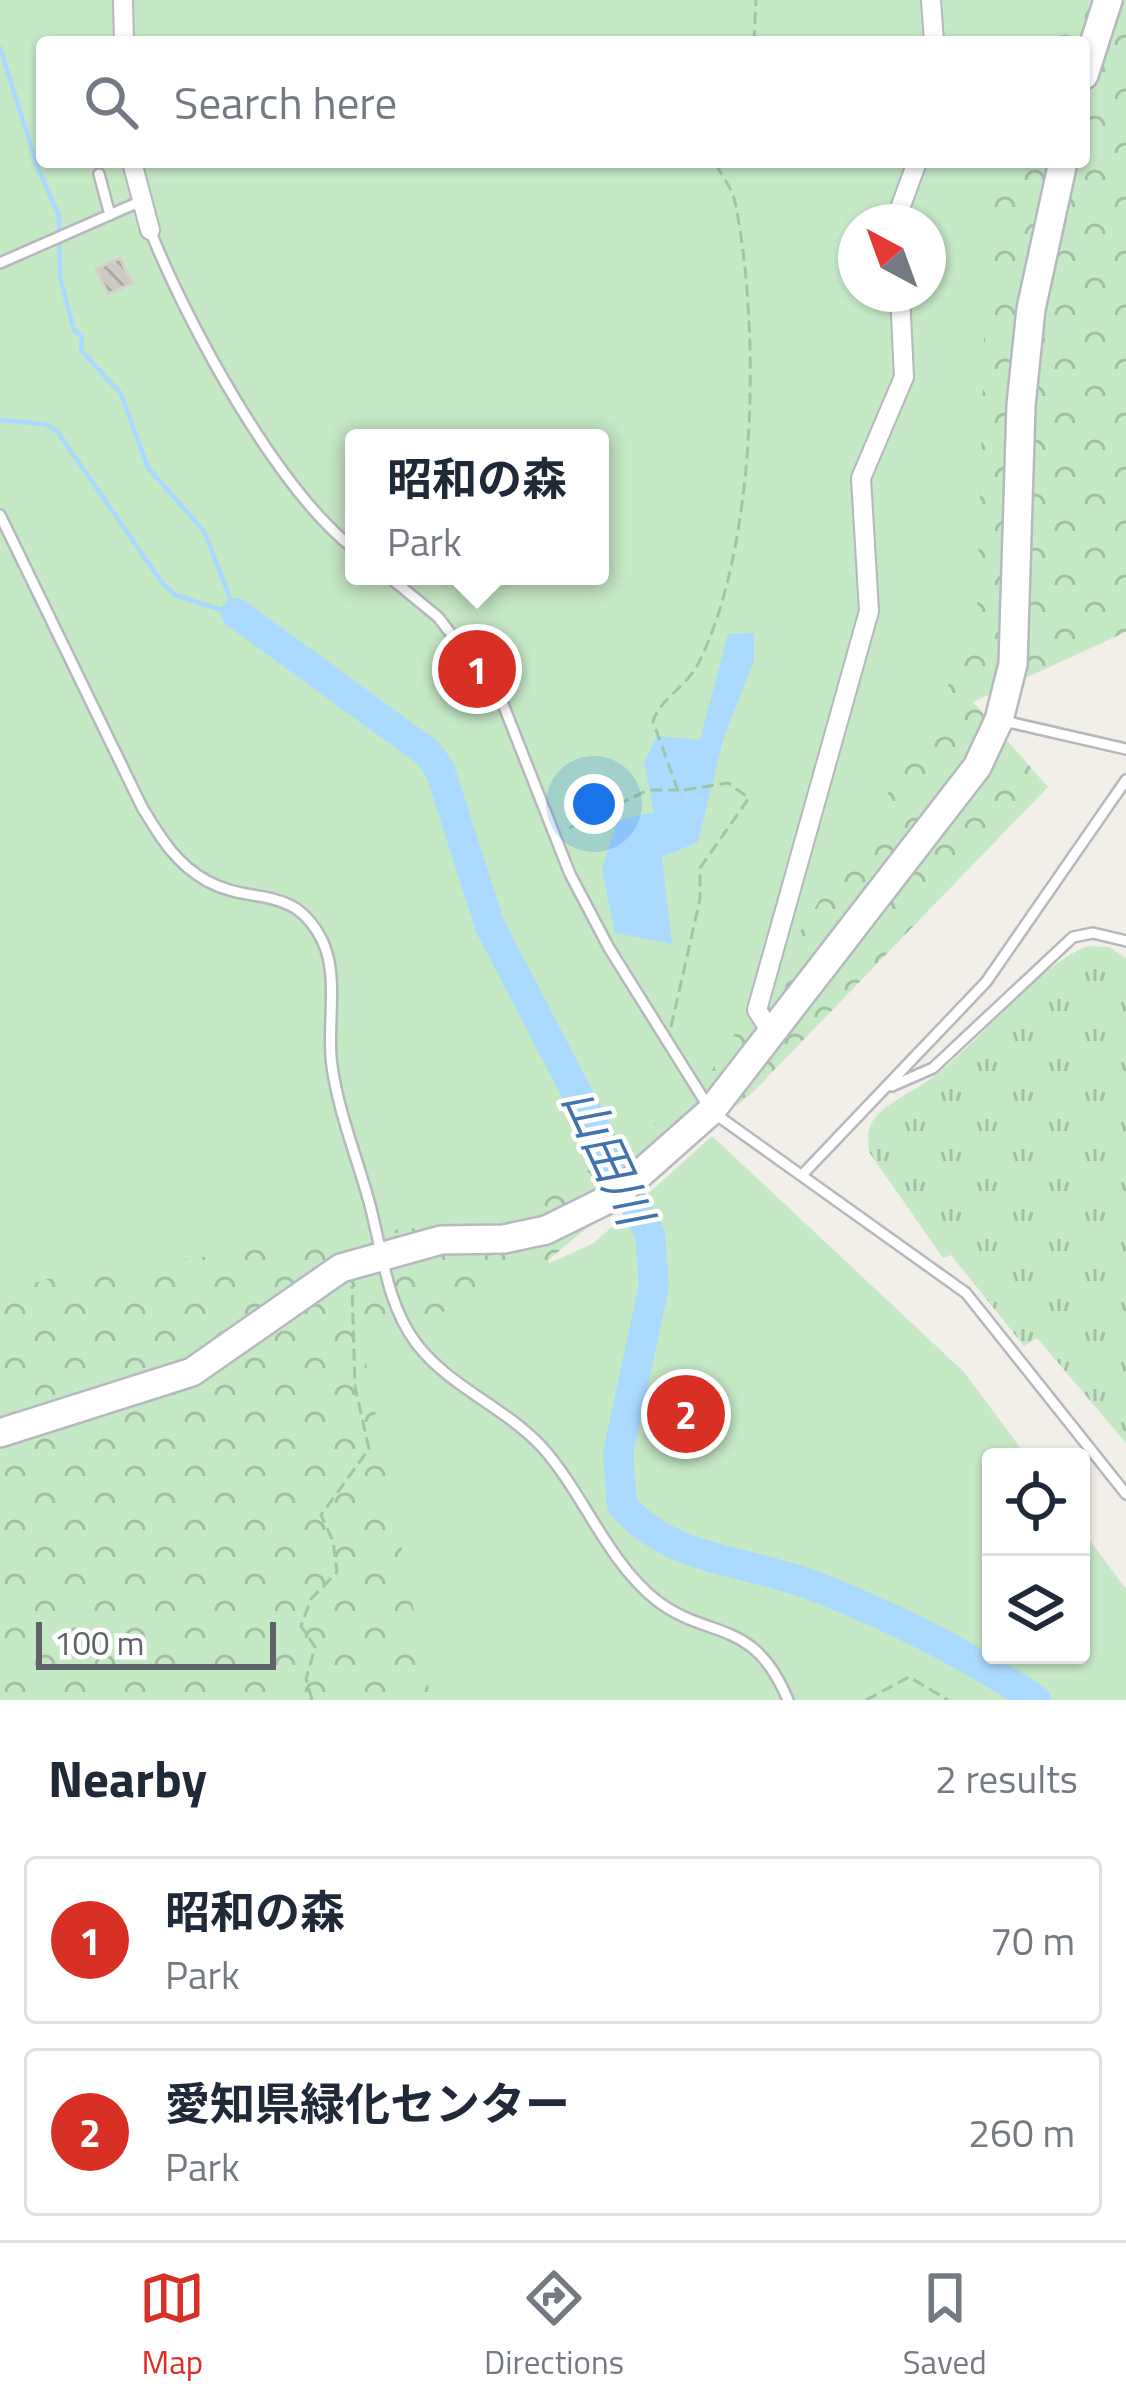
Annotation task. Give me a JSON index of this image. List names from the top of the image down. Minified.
{"water":["山田川"],"scale_bar":"100 m","north":"top left","page":{"search":"Search here","popup":["昭和の森","Park"],"pins":["1","2"],"scale":"100 m","heading":["Nearby","2 results"],"list":[{"mark":"1","name":"昭和の森","note":"Park","value":"70 m"},{"mark":"2","name":"愛知県緑化センター","note":"Park","value":"260 m"}],"nav":["Map","Directions","Saved"]}}
